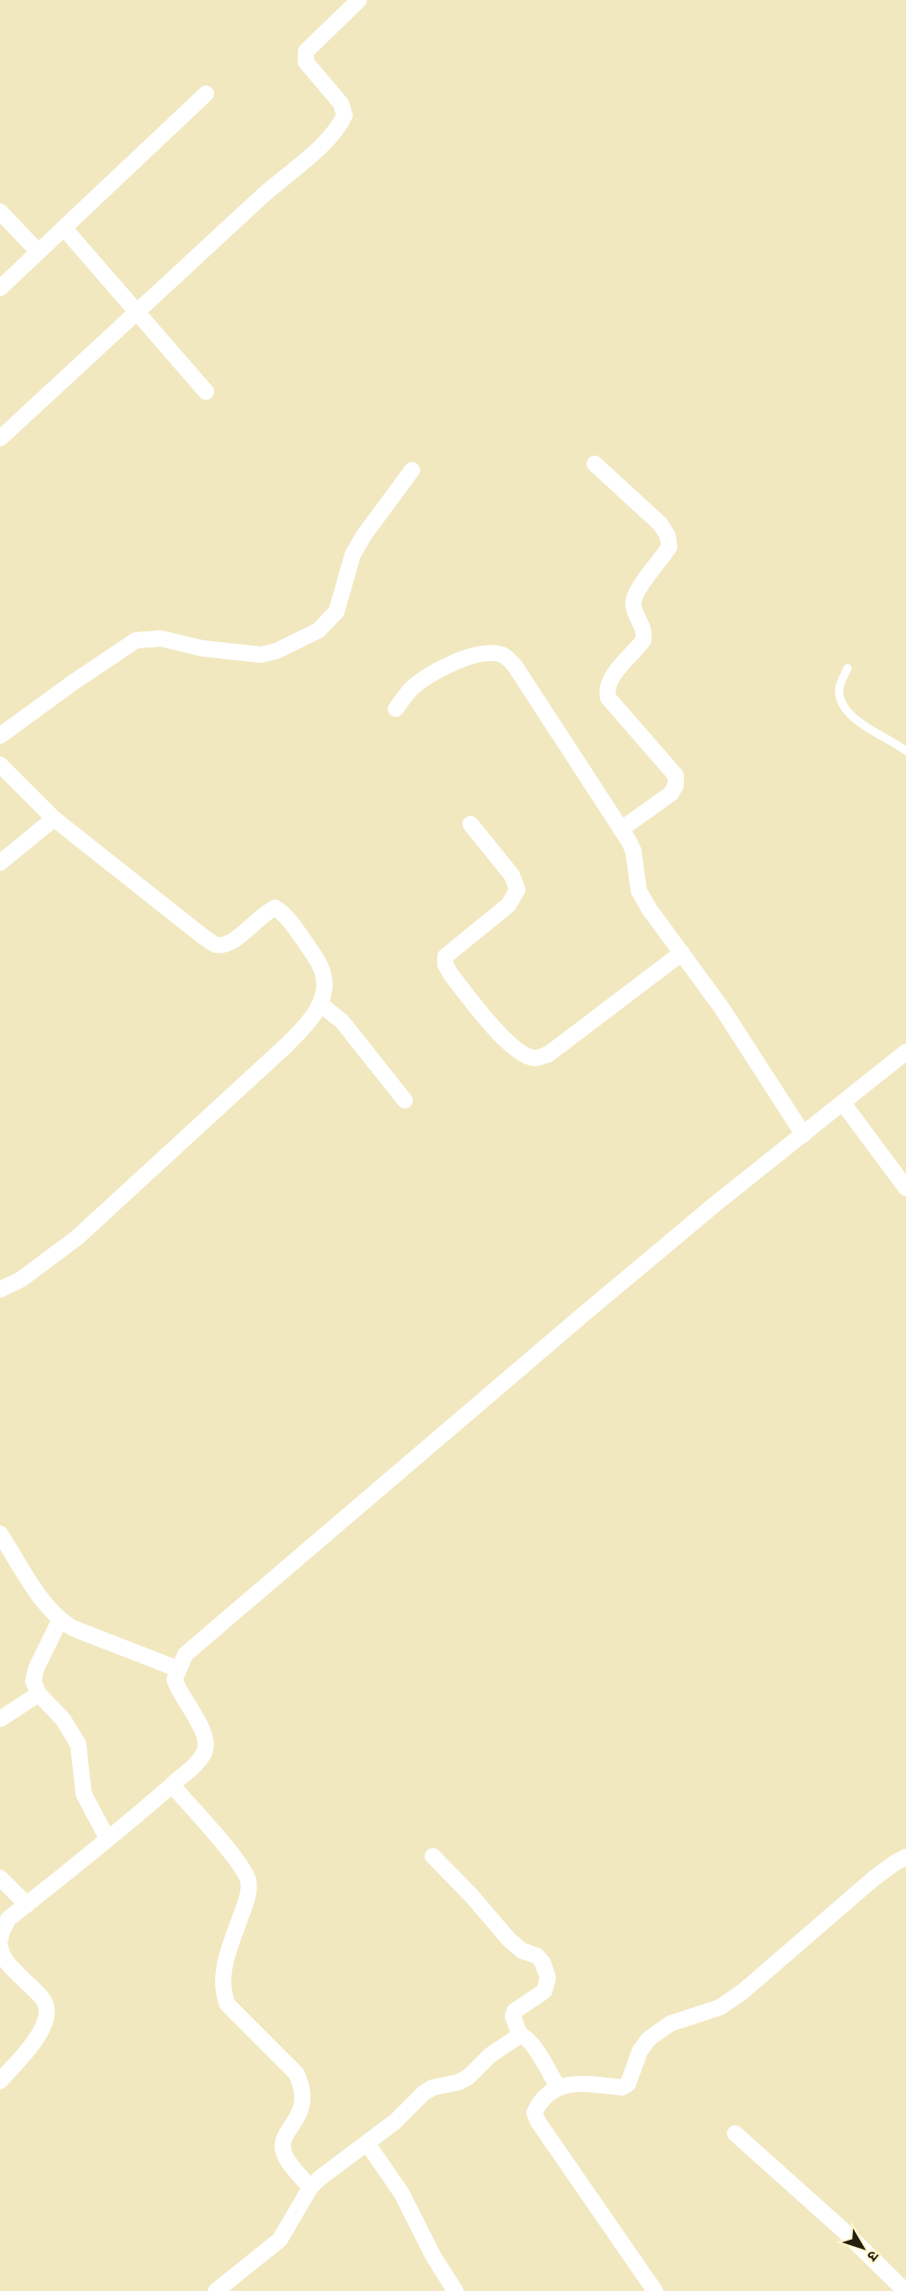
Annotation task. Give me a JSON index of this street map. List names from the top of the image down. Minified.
{"north":"bottom right"}
